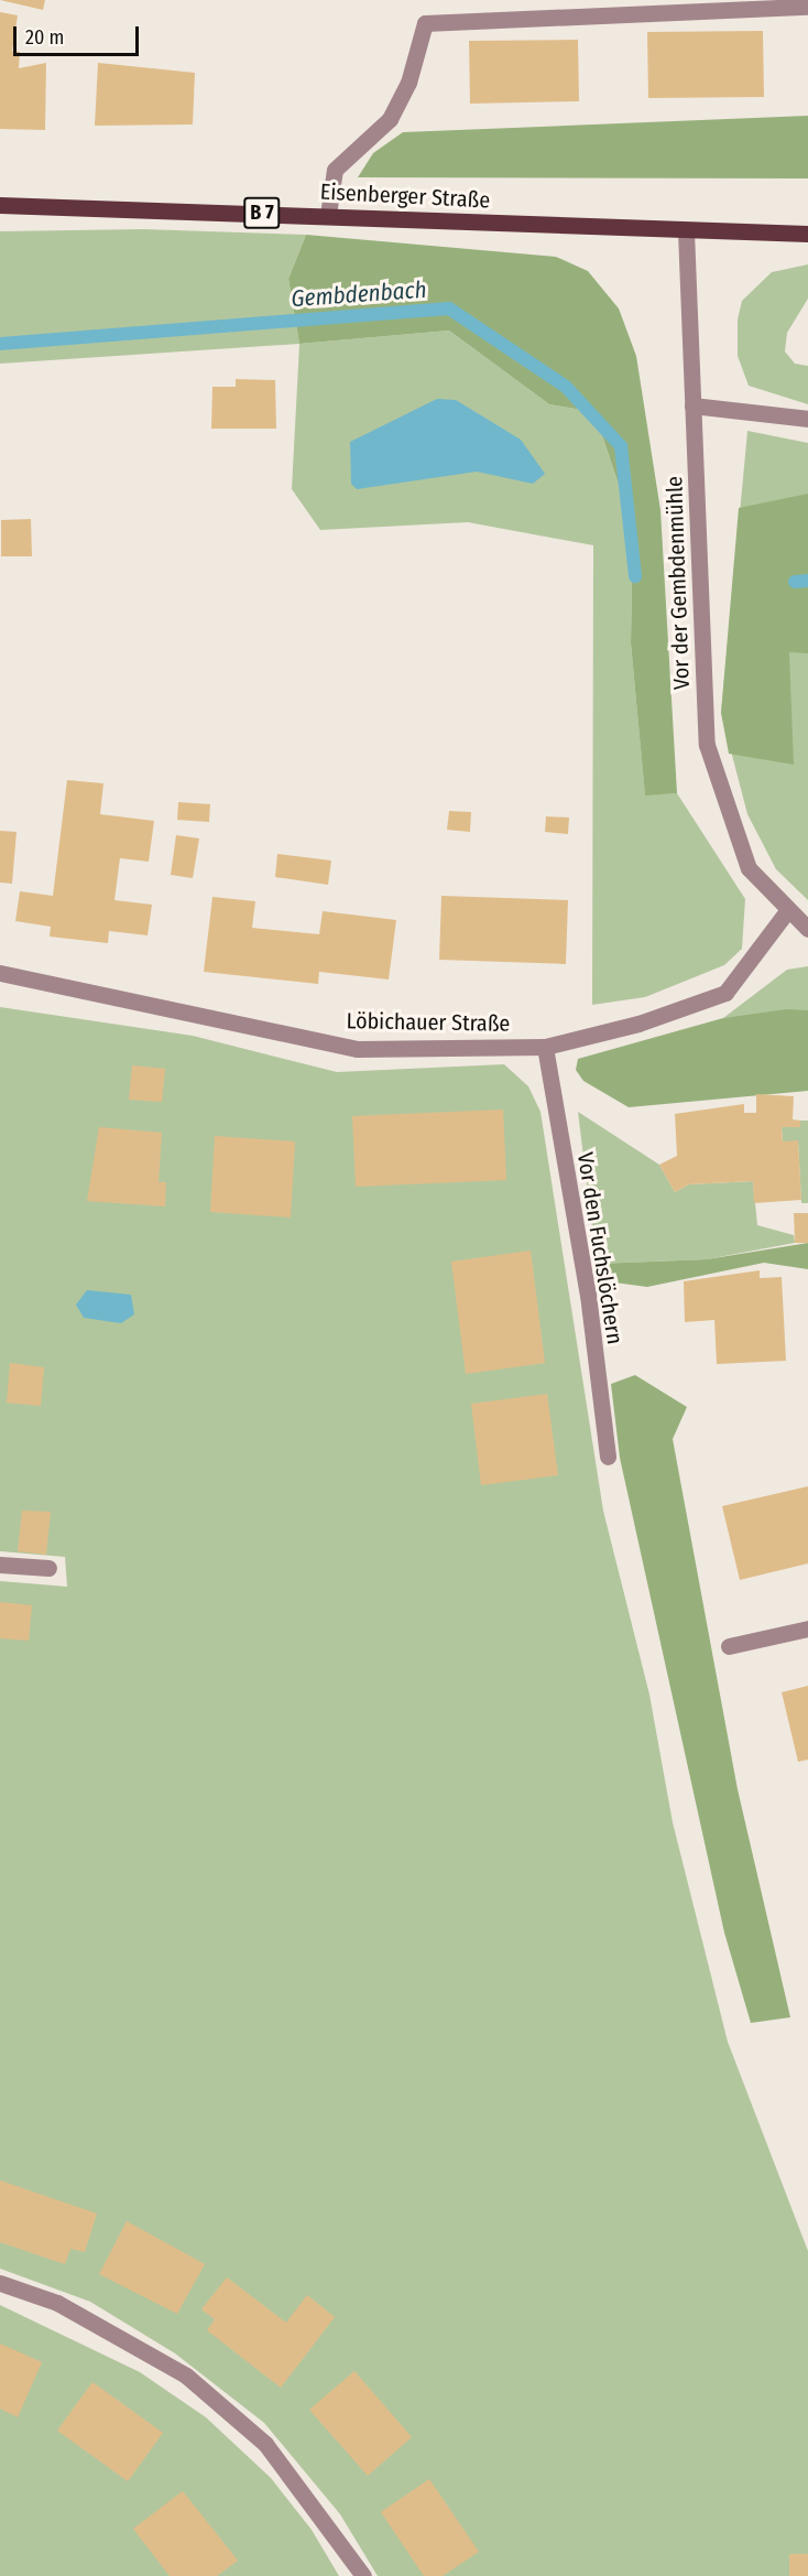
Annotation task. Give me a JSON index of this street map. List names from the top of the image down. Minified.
{"streets":{"main road":["Eisenberger Straße","B 7"],"street":["Vor der Gembdenmühle","Löbichauer Straße","Vor den Fuchslöchern"]},"crossings":[["Eisenberger Straße","Vor der Gembdenmühle"],["Vor der Gembdenmühle","Löbichauer Straße"],["Löbichauer Straße","Vor den Fuchslöchern"]],"water":["Gembdenbach"],"scale_bar":"20 m"}
